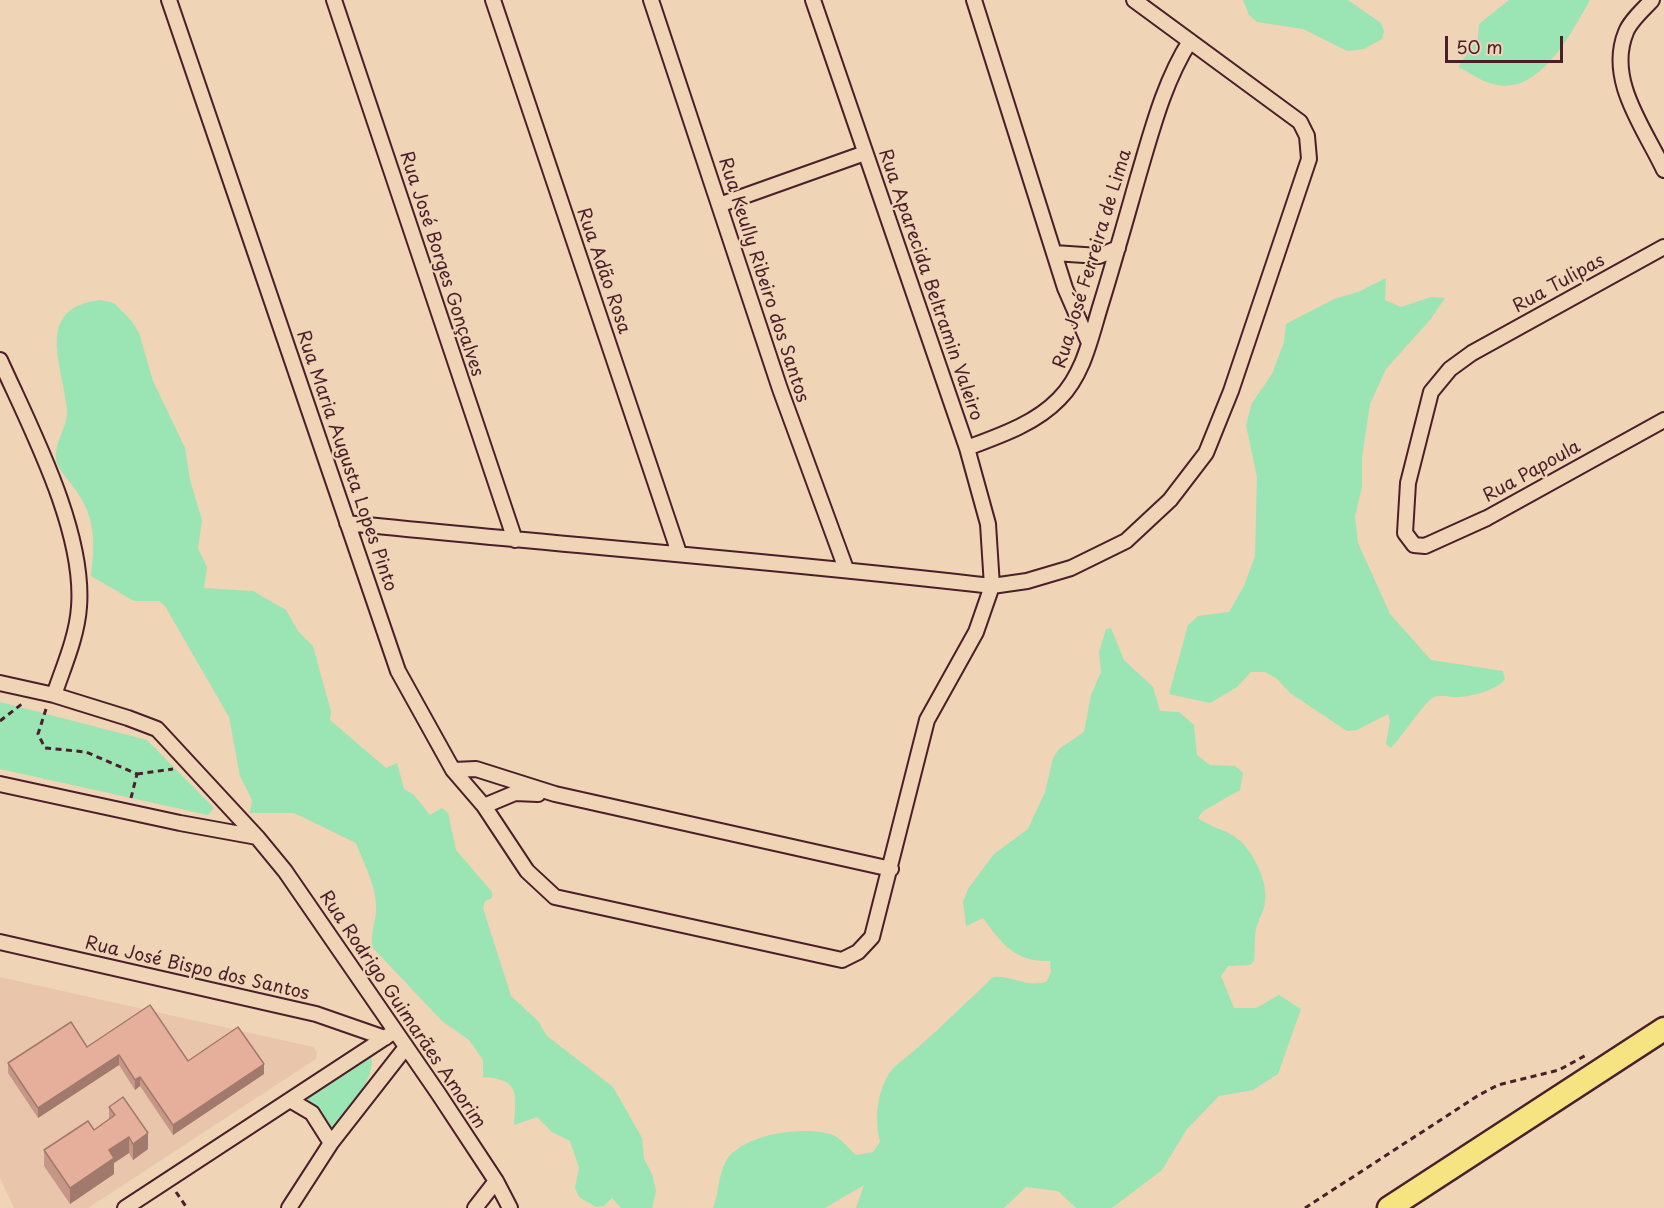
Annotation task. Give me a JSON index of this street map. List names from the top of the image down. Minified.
{"streets":{"street":["Rua José Ferreira de Lima","Rua José Borges Gonçalves","Rua Adão Rosa","Rua Keully Ribeiro dos Santos","Rua Tulipas","Rua Aparecida Beltramin Valeiro","Rua Maria Augusta Lopes Pinto","Rua Papoula","Rua José Bispo dos Santos","Rua Rodrigo Guimarães Amorim"]},"crossings":[["Rua José Ferreira de Lima","Rua Aparecida Beltramin Valeiro"],["Rua Tulipas","Rua Papoula"],["Rua José Bispo dos Santos","Rua Rodrigo Guimarães Amorim"]],"scale_bar":"50 m"}
